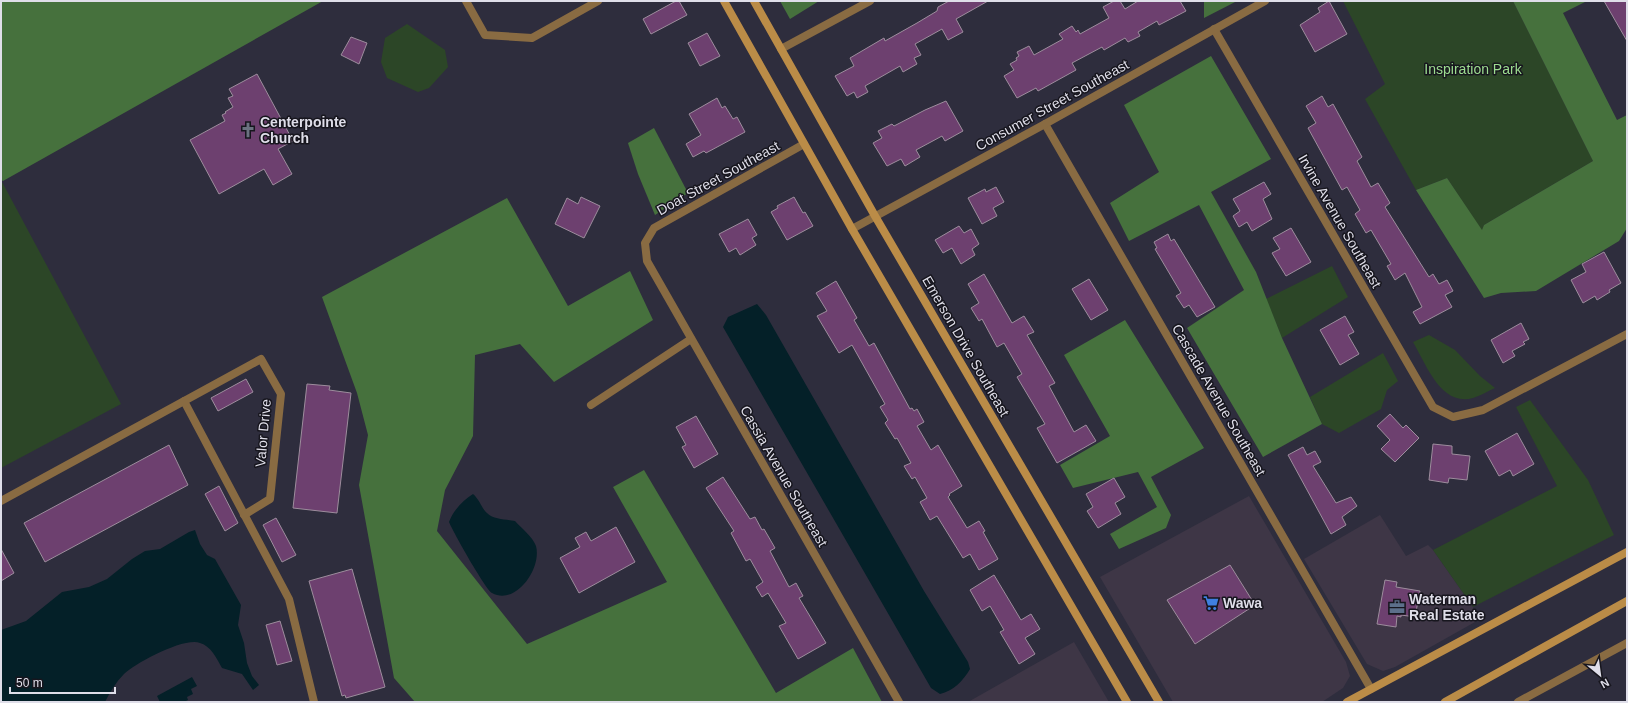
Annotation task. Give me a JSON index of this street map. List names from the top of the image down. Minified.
{"streets":{"street":["Consumer Street Southeast","Doat Street Southeast","Irvine Avenue Southeast","Emerson Drive Southeast","Cascade Avenue Southeast","Valor Drive","Cassia Avenue Southeast"]},"crossings":[["Consumer Street Southeast","Irvine Avenue Southeast"],["Consumer Street Southeast","Emerson Drive Southeast"],["Consumer Street Southeast","Cascade Avenue Southeast"],["Doat Street Southeast","Cassia Avenue Southeast"]],"parks":["Inspiration Park"],"places":{"church":["Centerpointe Church"],"supermarket":["Wawa"],"office":["Waterman Real Estate"]},"scale_bar":"50 m","north":"bottom right"}
